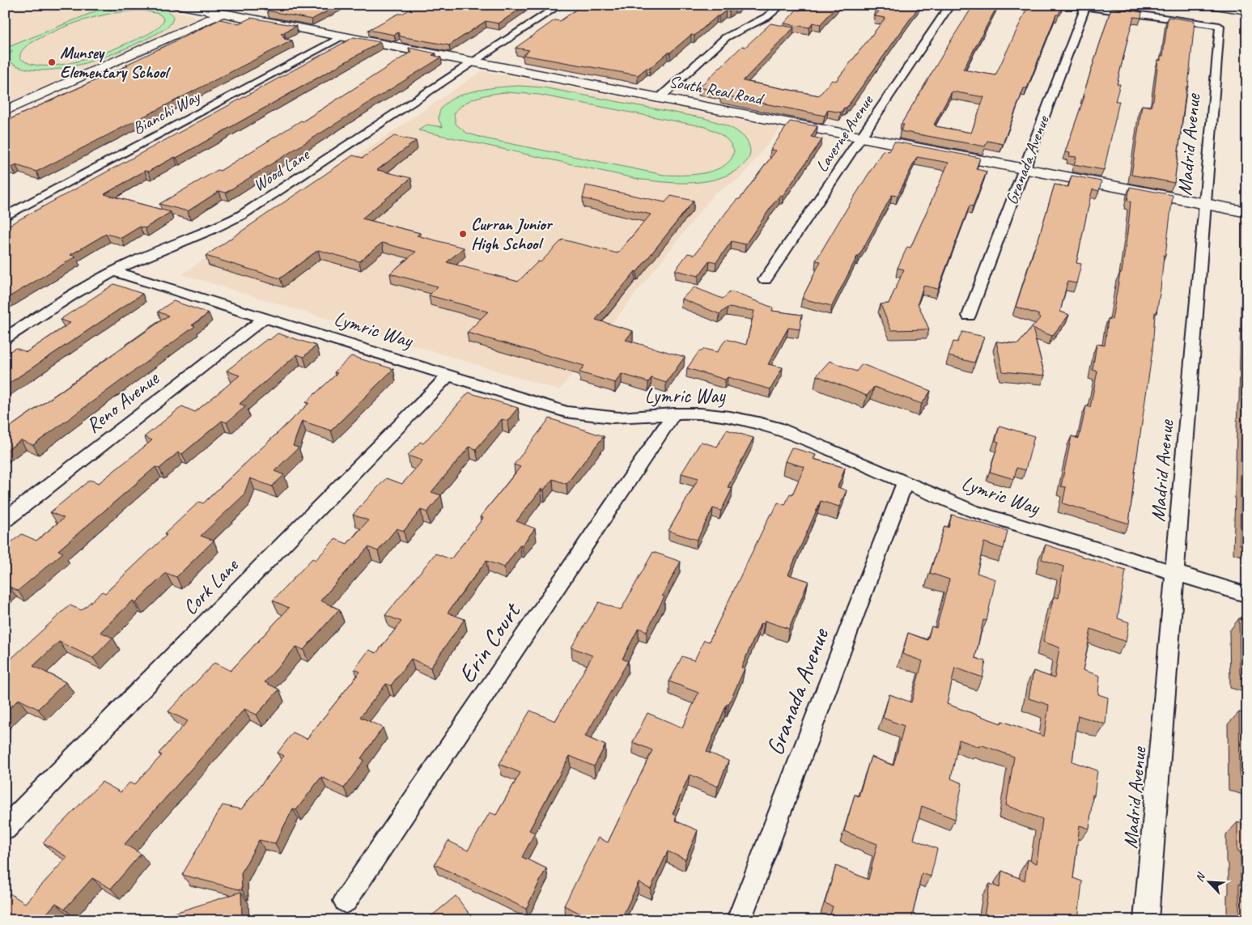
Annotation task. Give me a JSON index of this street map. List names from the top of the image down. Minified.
{"streets":{"main road":["South Real Road"],"street":["Bianchi Way","Laverne Avenue","Madrid Avenue","Granada Avenue","Wood Lane","Lymric Way","Reno Avenue","Cork Lane","Erin Court"]},"crossings":[["South Real Road","Bianchi Way"],["South Real Road","Laverne Avenue"],["South Real Road","Madrid Avenue"],["South Real Road","Granada Avenue"],["South Real Road","Wood Lane"],["Madrid Avenue","Granada Avenue"],["Madrid Avenue","Lymric Way"],["Granada Avenue","Lymric Way"],["Wood Lane","Lymric Way"],["Lymric Way","Reno Avenue"],["Lymric Way","Cork Lane"],["Lymric Way","Erin Court"]],"places":["Munsey Elementary School","Curran Junior High School"],"north":"top left"}
